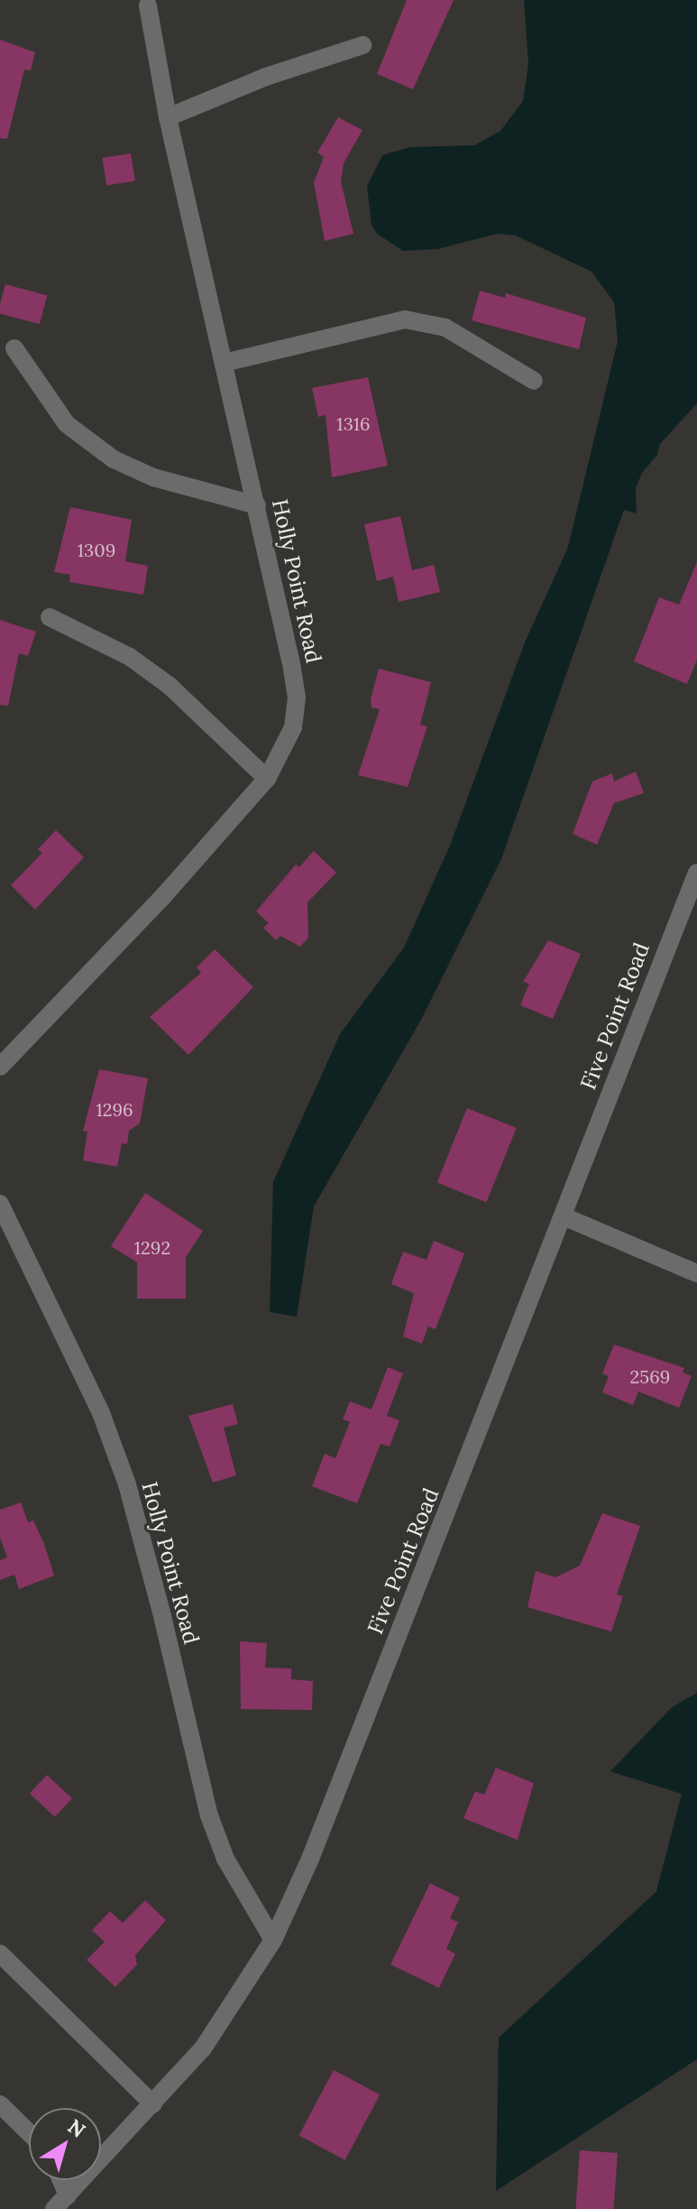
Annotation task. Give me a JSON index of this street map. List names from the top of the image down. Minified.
{"streets":{"street":["Holly Point Road","Five Point Road"]},"crossings":[["Holly Point Road","Five Point Road"]],"house_numbers":["1316","1309","1296","1292","2569"],"north":"top right"}
